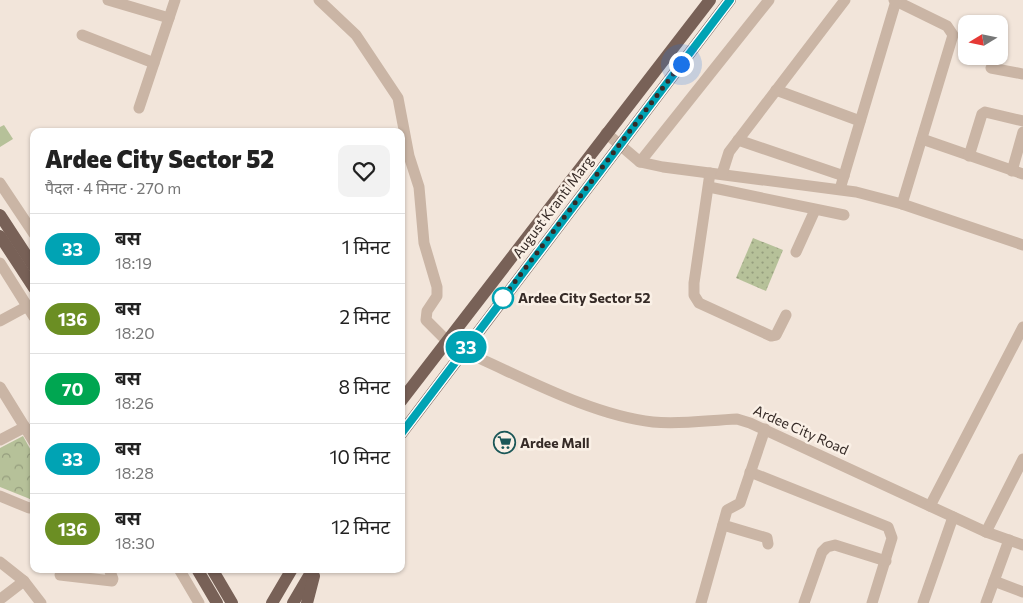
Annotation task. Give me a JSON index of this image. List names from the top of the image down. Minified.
{"streets":{"main road":["August Kranti Marg"],"street":["Ardee City Road"]},"crossings":[["August Kranti Marg","Ardee City Road"]],"places":{"other":["Ardee City Sector 52"],"supermarket":["Ardee Mall"]},"lines":["bus line 33"],"north":"left","page":{"on_map":"33","heading":["Ardee City Sector 52","पैदल · 4 मिनट · 270 m"],"list":[{"mark":"33","name":"बस","note":"18:19","value":"1 मिनट"},{"mark":"136","name":"बस","note":"18:20","value":"2 मिनट"},{"mark":"70","name":"बस","note":"18:26","value":"8 मिनट"},{"mark":"33","name":"बस","note":"18:28","value":"10 मिनट"},{"mark":"136","name":"बस","note":"18:30","value":"12 मिनट"}]}}
